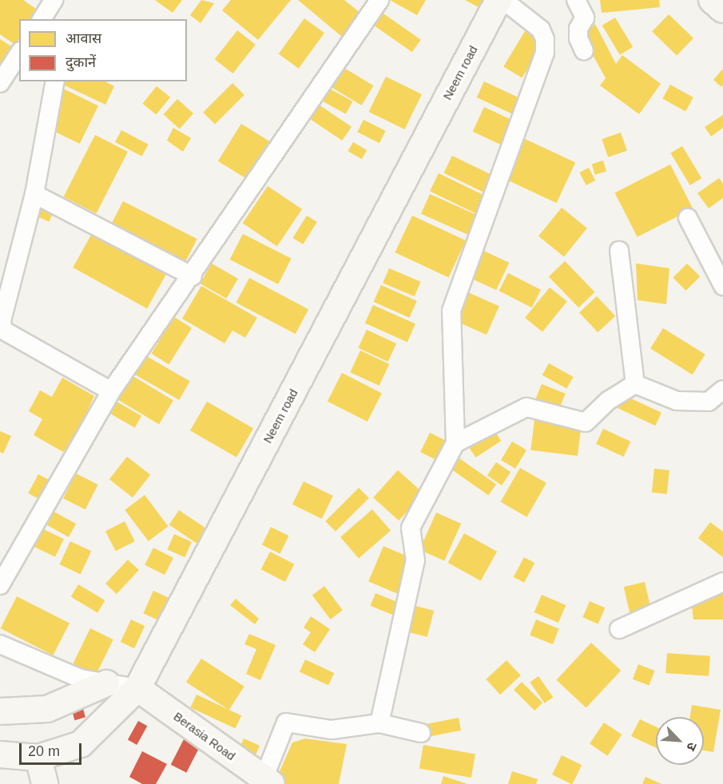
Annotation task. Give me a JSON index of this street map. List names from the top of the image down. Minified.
{"streets":{"main road":["Neem road","Berasia Road"]},"crossings":[["Neem road","Berasia Road"]],"legend":["आवास","दुकानें"],"scale_bar":"20 m","north":"bottom right"}
